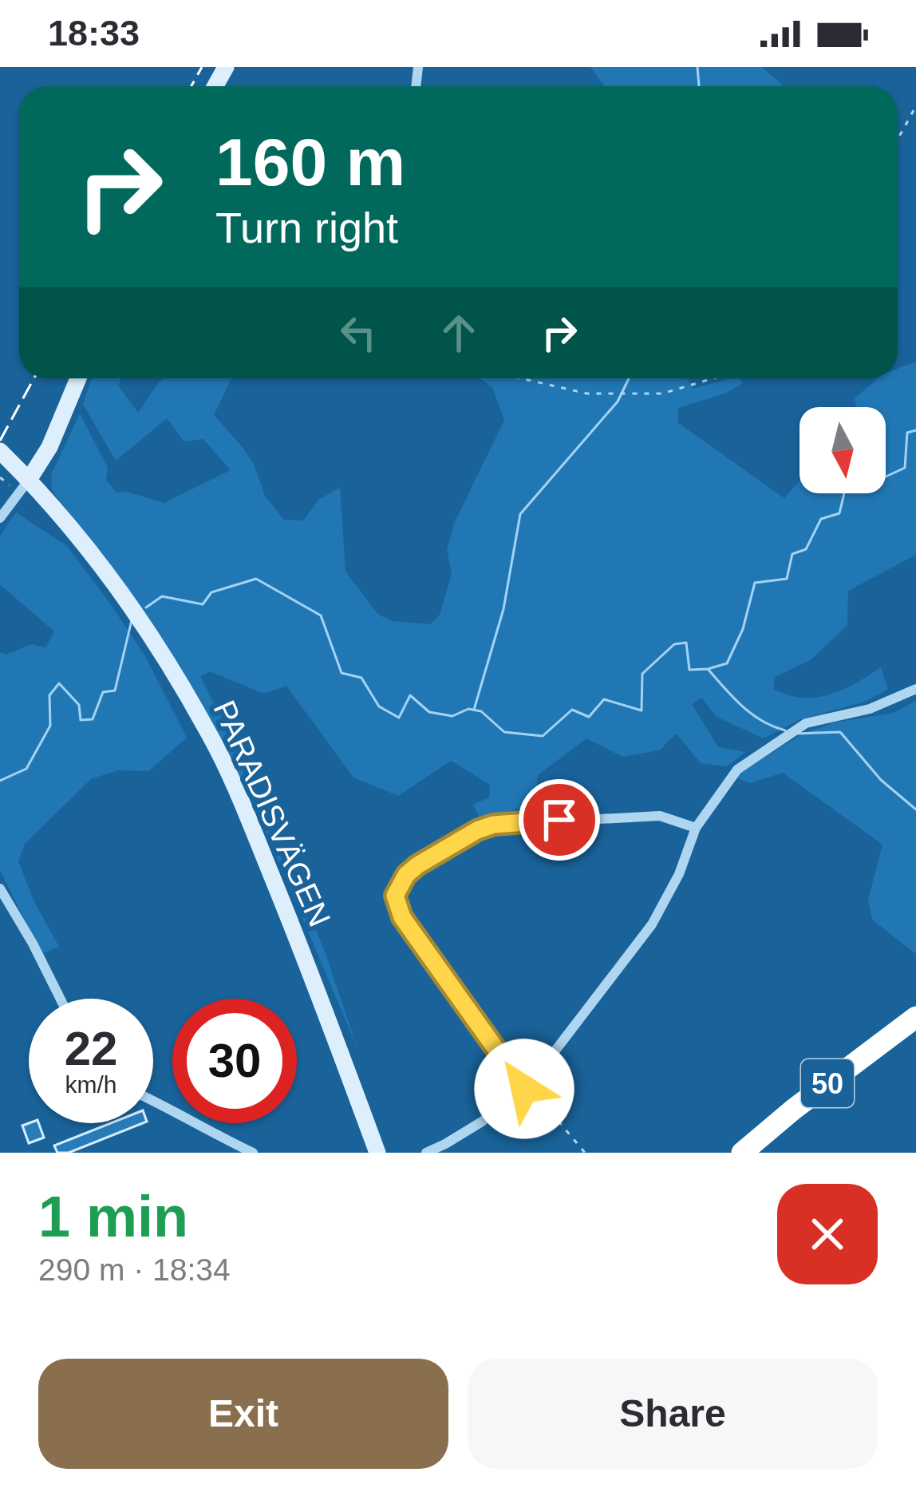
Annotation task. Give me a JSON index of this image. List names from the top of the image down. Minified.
{"streets":{"highway":["50"],"street":["PARADISVÄGEN"]},"north":"bottom","page":{"status":"18:33","turn":["160 m","Turn right"],"speed":"22 km/h","limit":"30","heading":["1 min","290 m · 18:34"],"buttons":["Exit","Share"]}}
